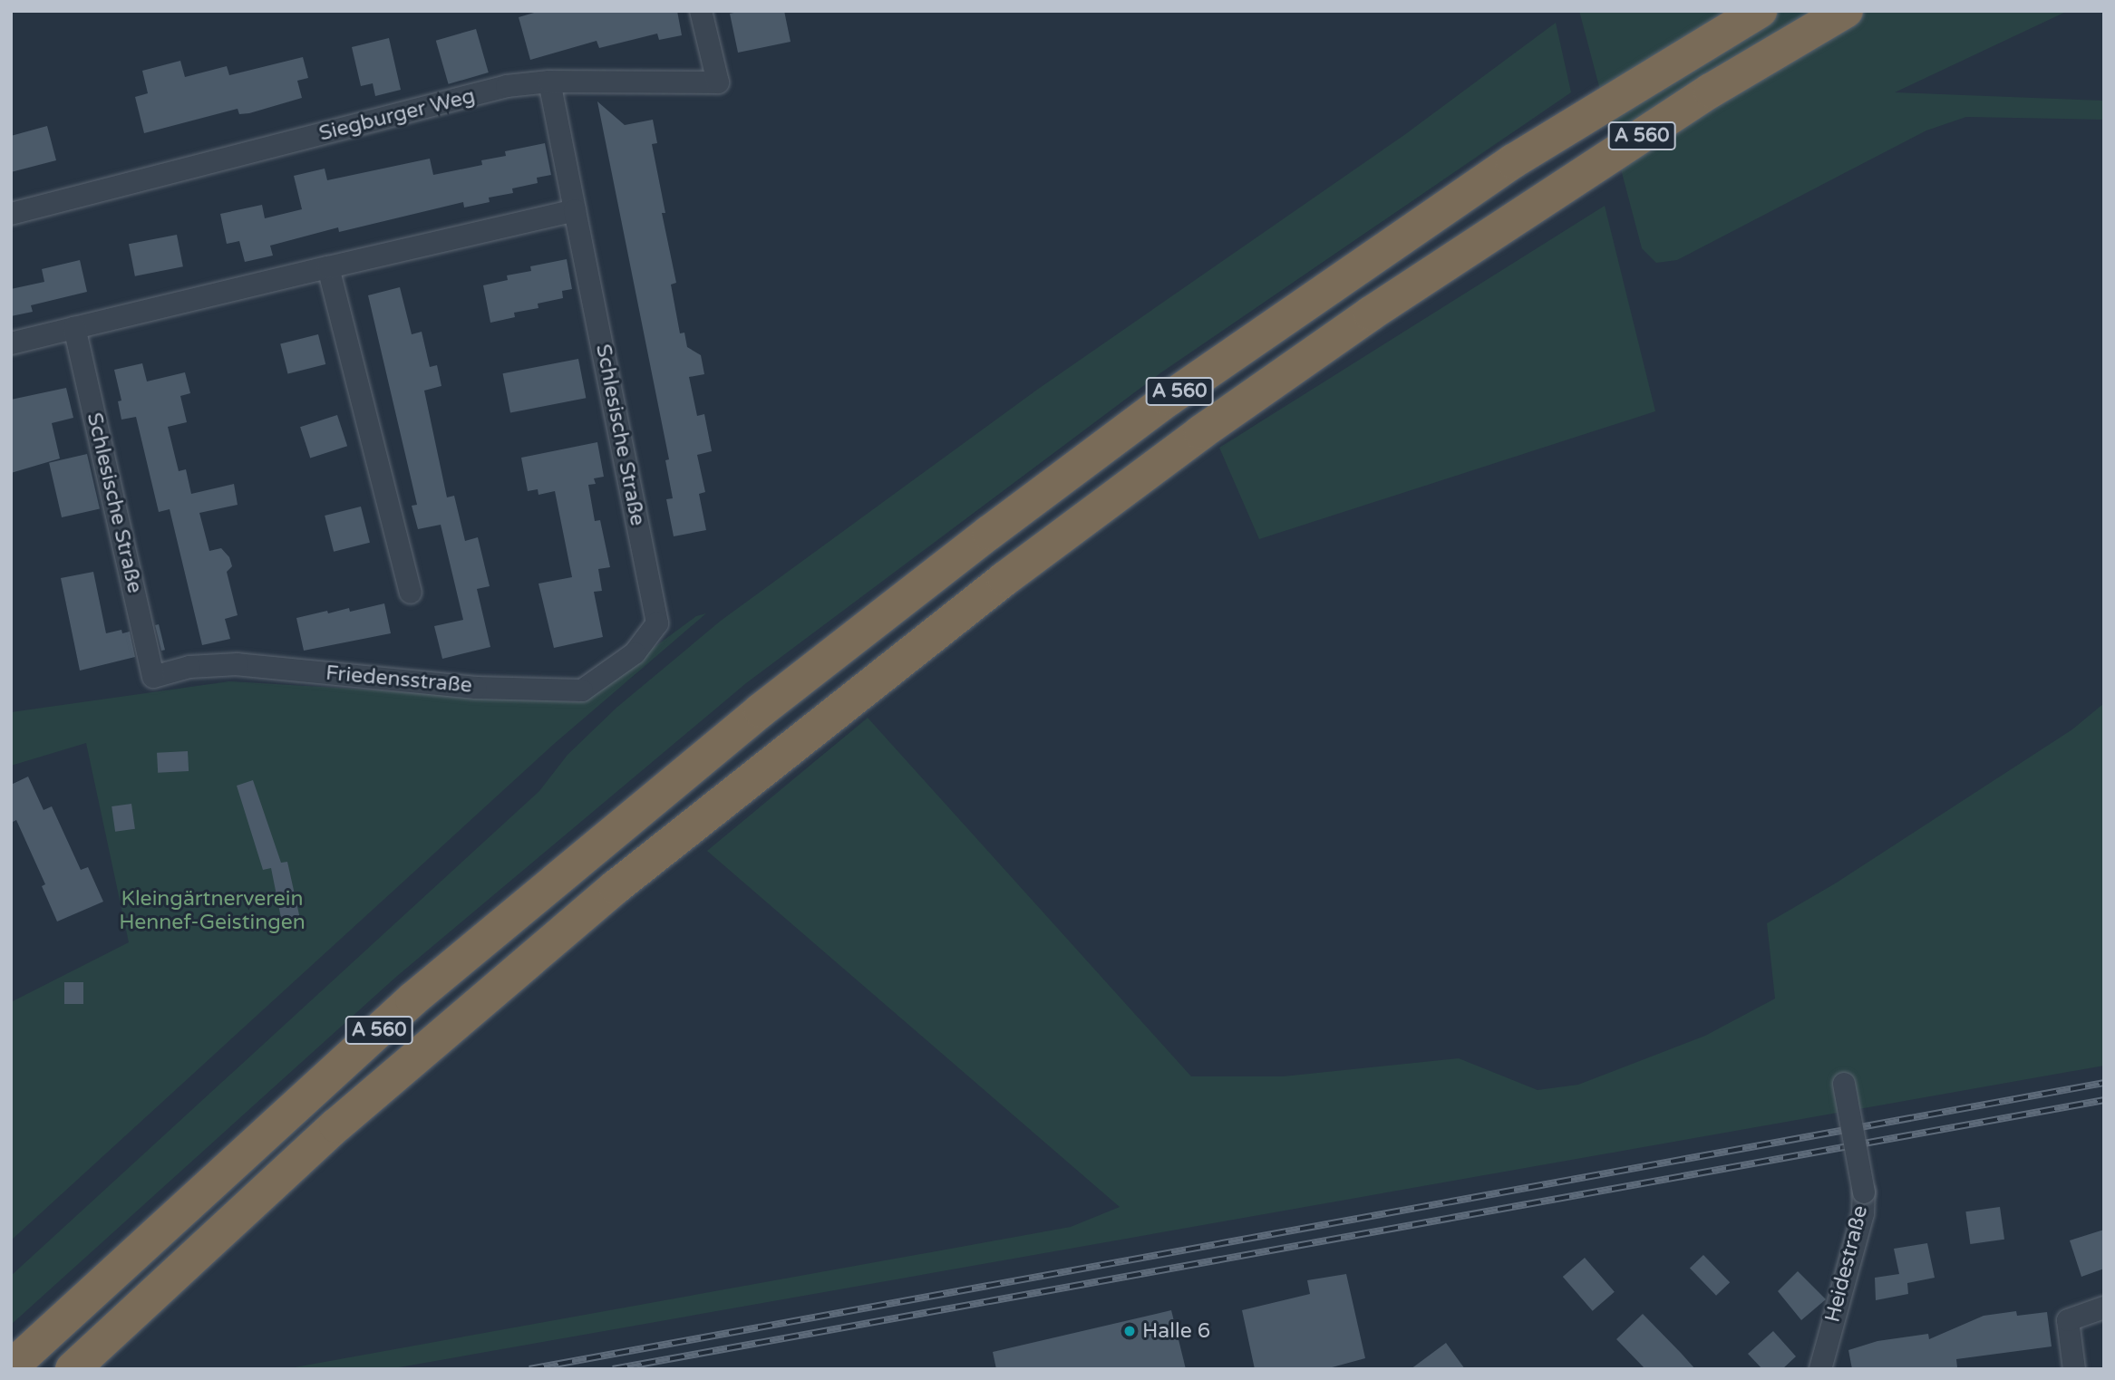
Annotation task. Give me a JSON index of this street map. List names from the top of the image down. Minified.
{"streets":{"highway":["A 560"],"street":["Siegburger Weg","Schlesische Straße","Friedensstraße","Heidestraße"]},"crossings":[["Siegburger Weg","Schlesische Straße"],["Schlesische Straße","Friedensstraße"]],"parks":["Kleingärtnerverein Hennef-Geistingen"],"places":["Halle 6"]}
